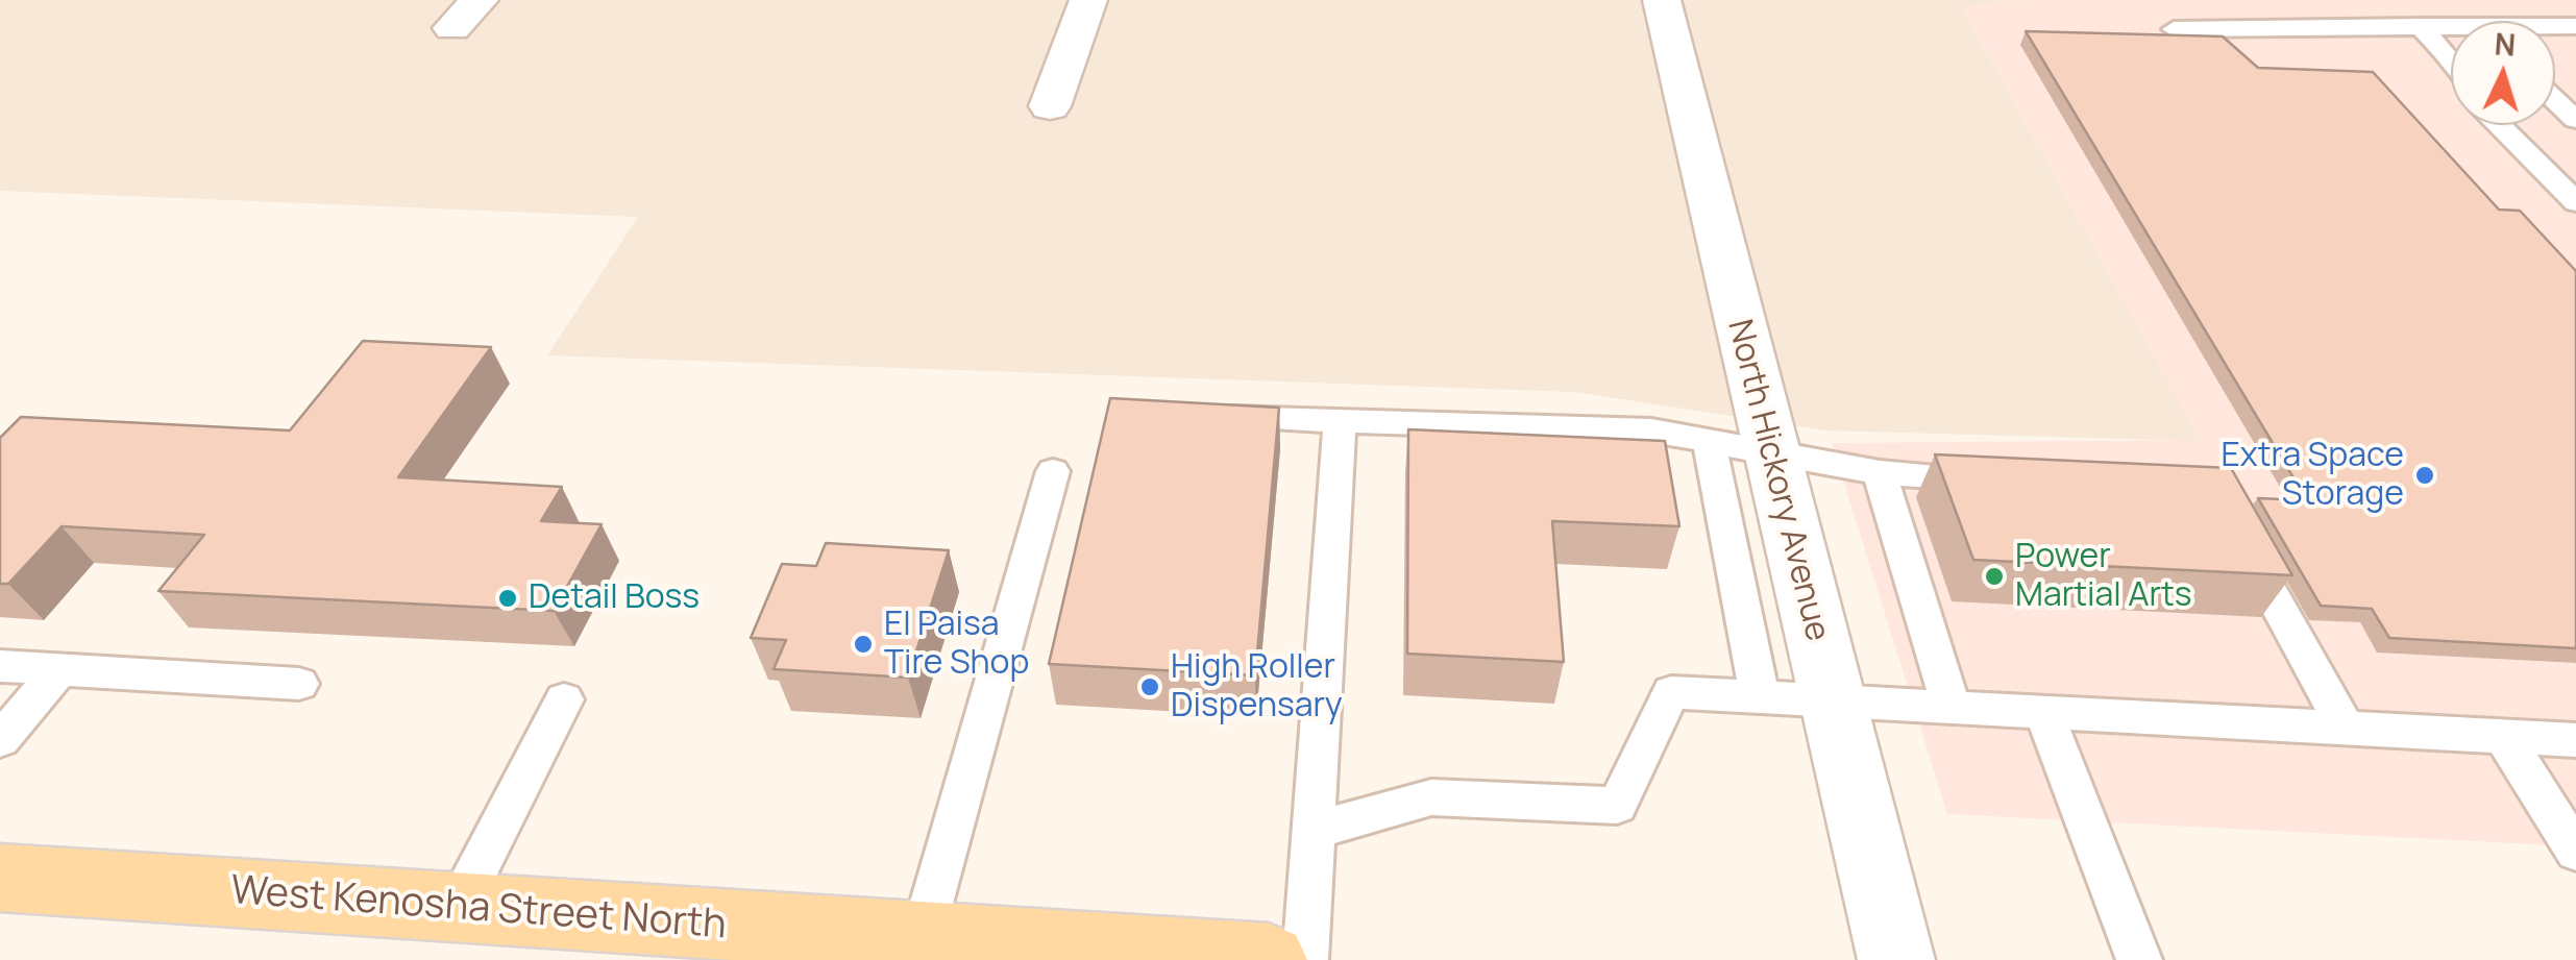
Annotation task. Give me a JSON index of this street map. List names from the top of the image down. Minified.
{"streets":{"main road":["West Kenosha Street North"],"street":["North Hickory Avenue"]},"places":["Extra Space Storage","Power Martial Arts","Detail Boss","El Paisa Tire Shop","High Roller Dispensary"],"north":"top"}
